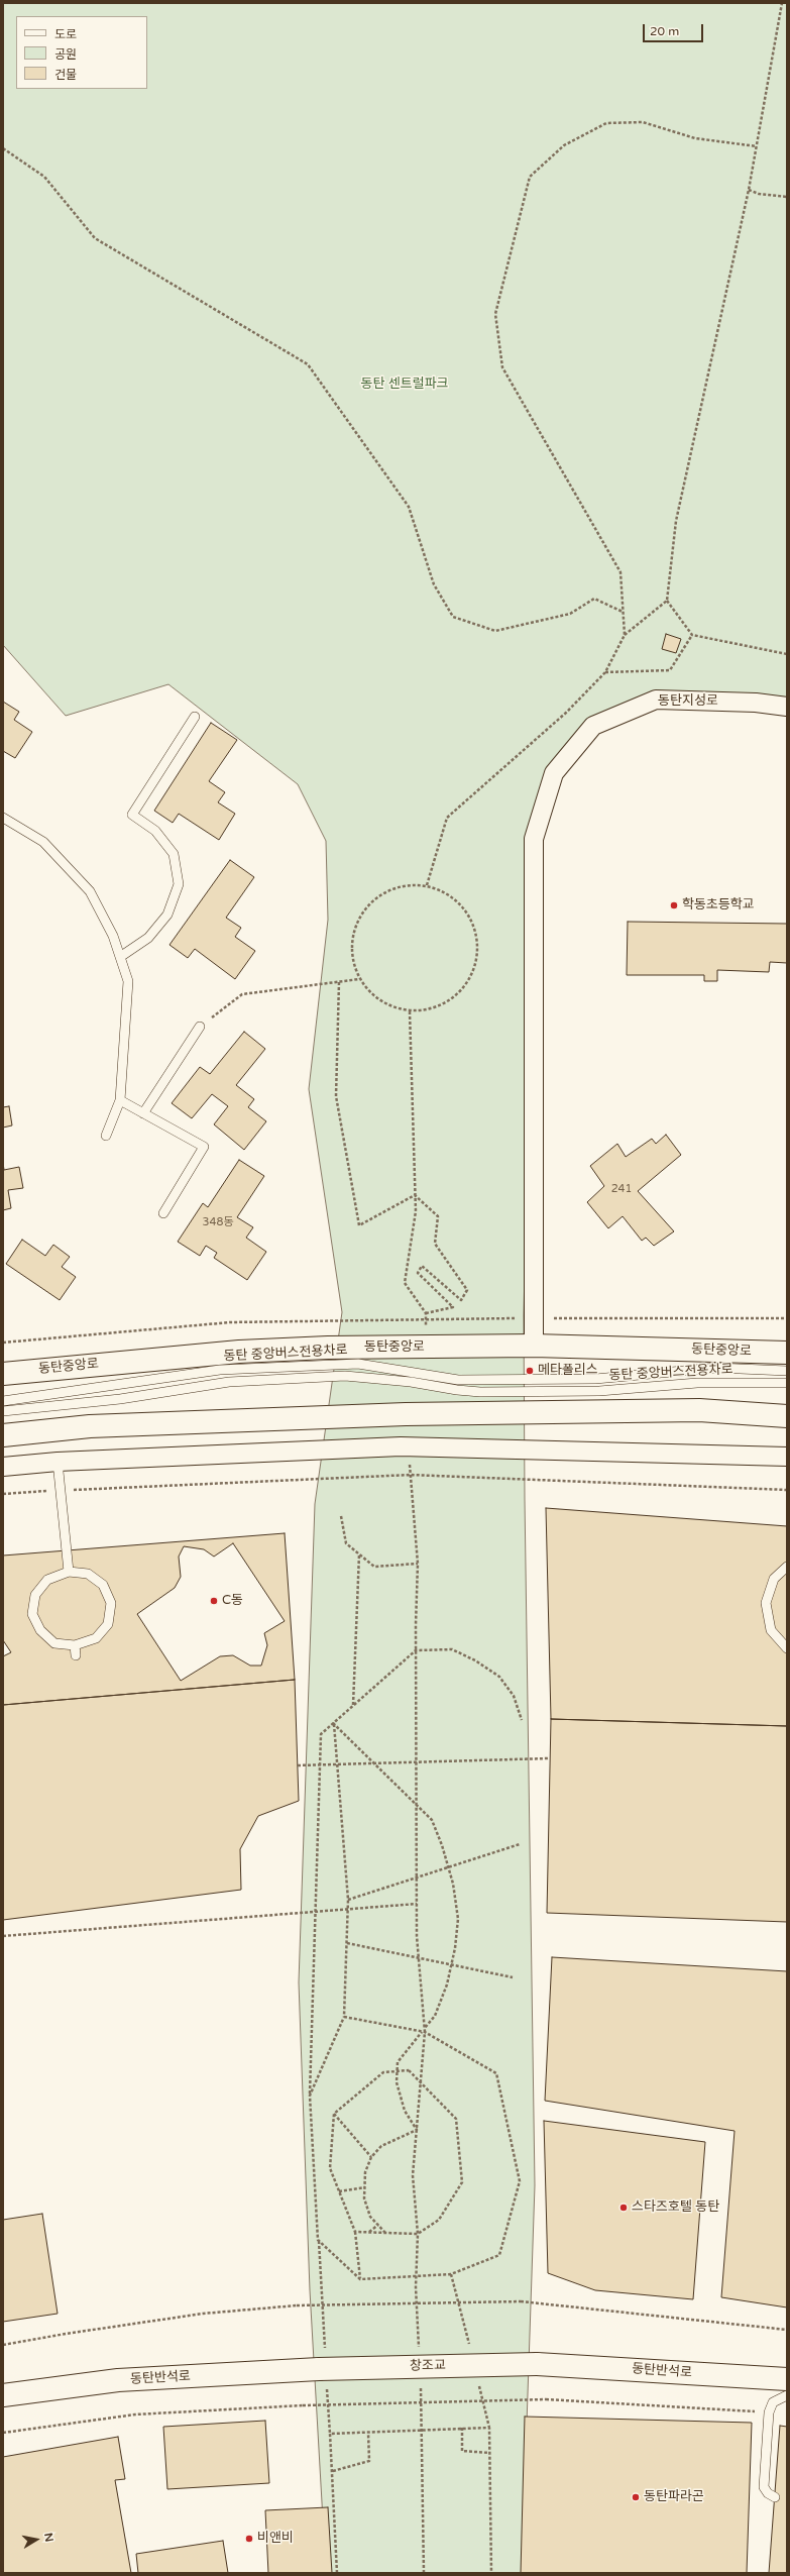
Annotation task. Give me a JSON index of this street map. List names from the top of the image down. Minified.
{"streets":{"street":["동탄지성로","동탄중앙로","창조교","동탄반석로"],"lane":["동탄 중앙버스전용차로"]},"crossings":[["창조교","동탄반석로"]],"parks":["동탄 센트럴파크"],"places":["학동초등학교","메타폴리스","C동","스타즈호텔 동탄","동탄파라곤","비앤비"],"house_numbers":["241","348동"],"legend":["도로","공원","건물"],"scale_bar":"20 m","north":"right"}
